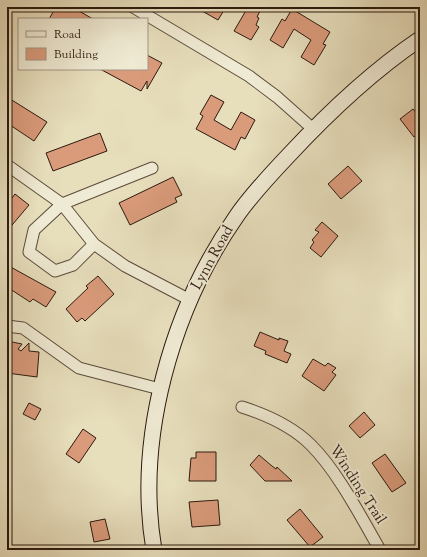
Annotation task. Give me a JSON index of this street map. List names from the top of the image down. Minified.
{"streets":{"main road":["Lynn Road"],"street":["Winding Trail"]},"legend":["Road","Building"]}
